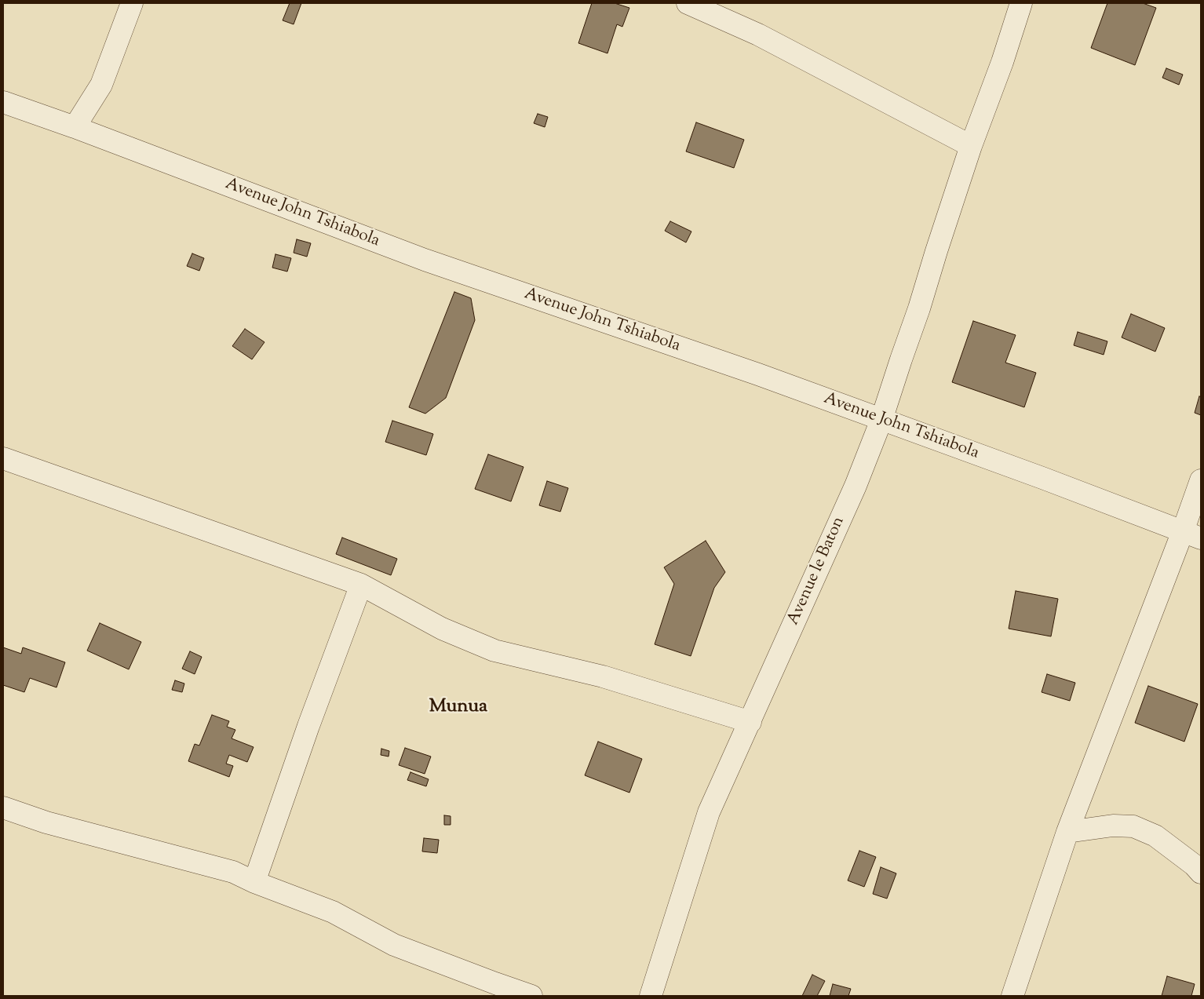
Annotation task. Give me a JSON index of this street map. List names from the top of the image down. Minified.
{"streets":{"street":["Avenue John Tshiabola","Avenue le Baton"]},"crossings":[["Avenue John Tshiabola","Avenue le Baton"]],"districts":["Munua"]}
